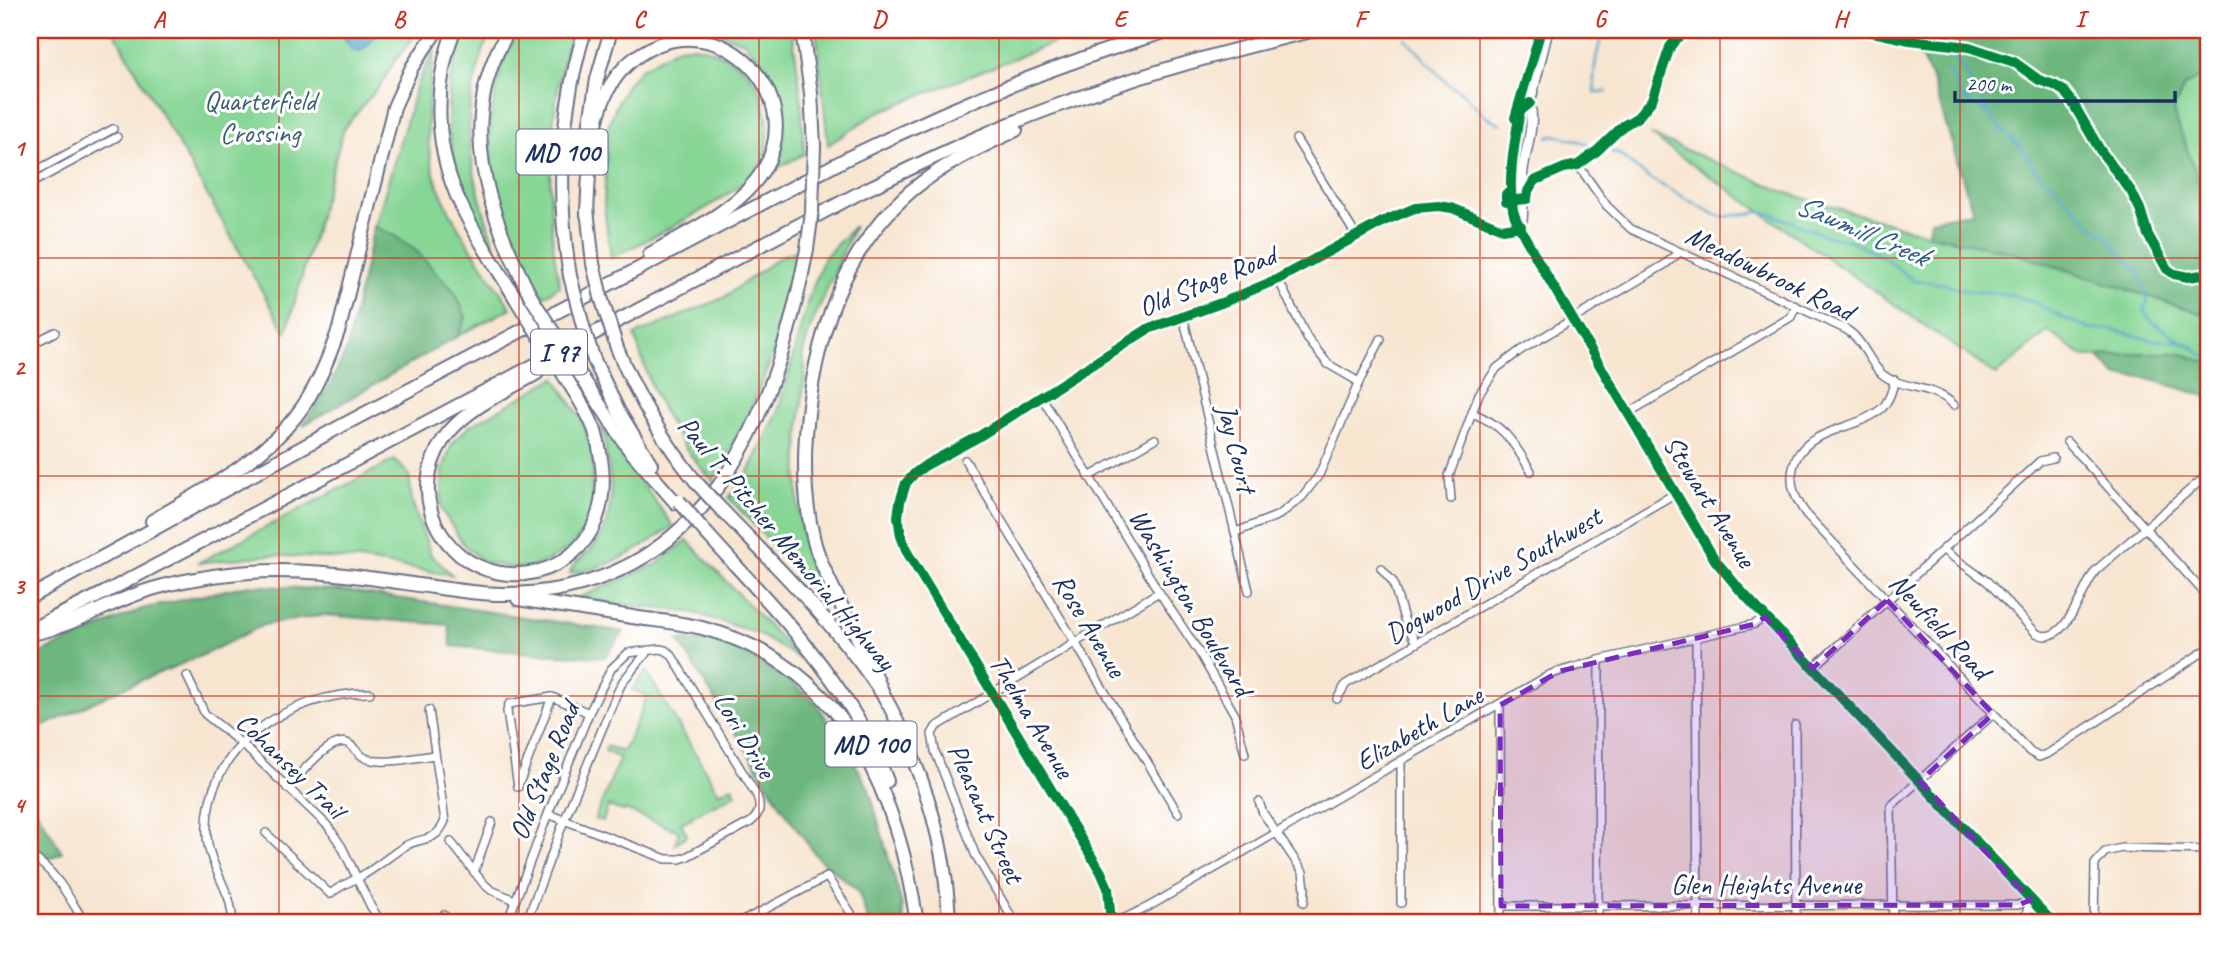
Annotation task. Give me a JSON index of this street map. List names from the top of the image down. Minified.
{"streets":{"highway":["MD 100","I 97","Paul T. Pitcher Memorial Highway"],"street":["Meadowbrook Road","Old Stage Road","Jay Court","Stewart Avenue","Dogwood Drive Southwest","Washington Boulevard","Rose Avenue","Newfield Road","Thelma Avenue","Elizabeth Lane","Lori Drive","Cohansey Trail","Pleasant Street","Glen Heights Avenue"]},"crossings":[["Meadowbrook Road","Newfield Road"],["Old Stage Road","Jay Court"],["Old Stage Road","Stewart Avenue"],["Old Stage Road","Washington Boulevard"],["Old Stage Road","Thelma Avenue"],["Old Stage Road","Lori Drive"],["Stewart Avenue","Dogwood Drive Southwest"],["Stewart Avenue","Elizabeth Lane"],["Stewart Avenue","Glen Heights Avenue"],["Washington Boulevard","Pleasant Street"],["Rose Avenue","Pleasant Street"],["Thelma Avenue","Elizabeth Lane"],["Thelma Avenue","Pleasant Street"]],"water":["Sawmill Creek"],"parks":["Quarterfield Crossing"],"scale_bar":"200 m","grid":{"columns":["A","B","C","D","E","F","G","H","I"],"rows":["1","2","3","4"]}}
